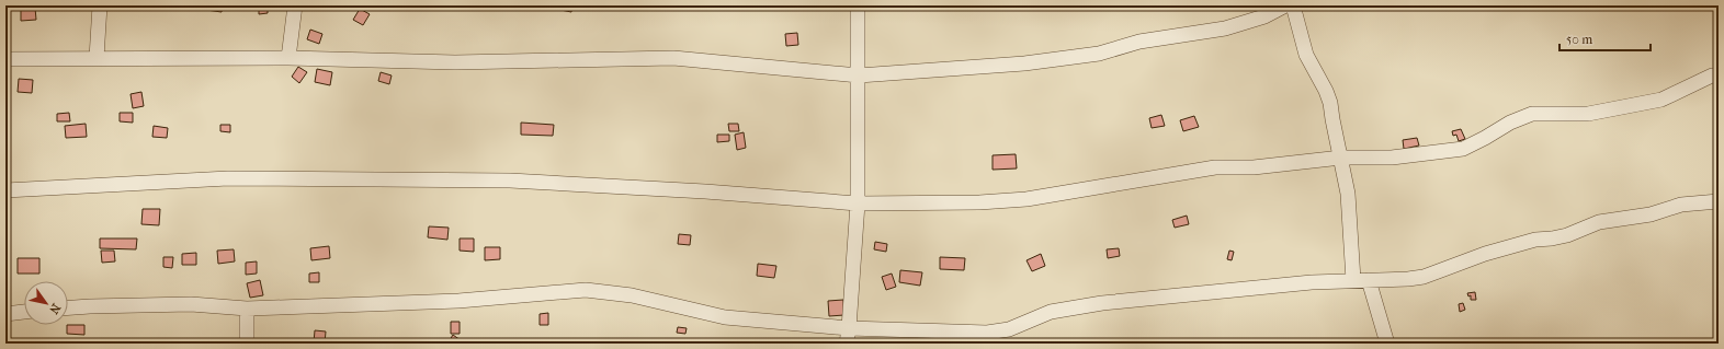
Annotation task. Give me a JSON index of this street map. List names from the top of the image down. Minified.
{"scale_bar":"50 m","north":"bottom right"}
